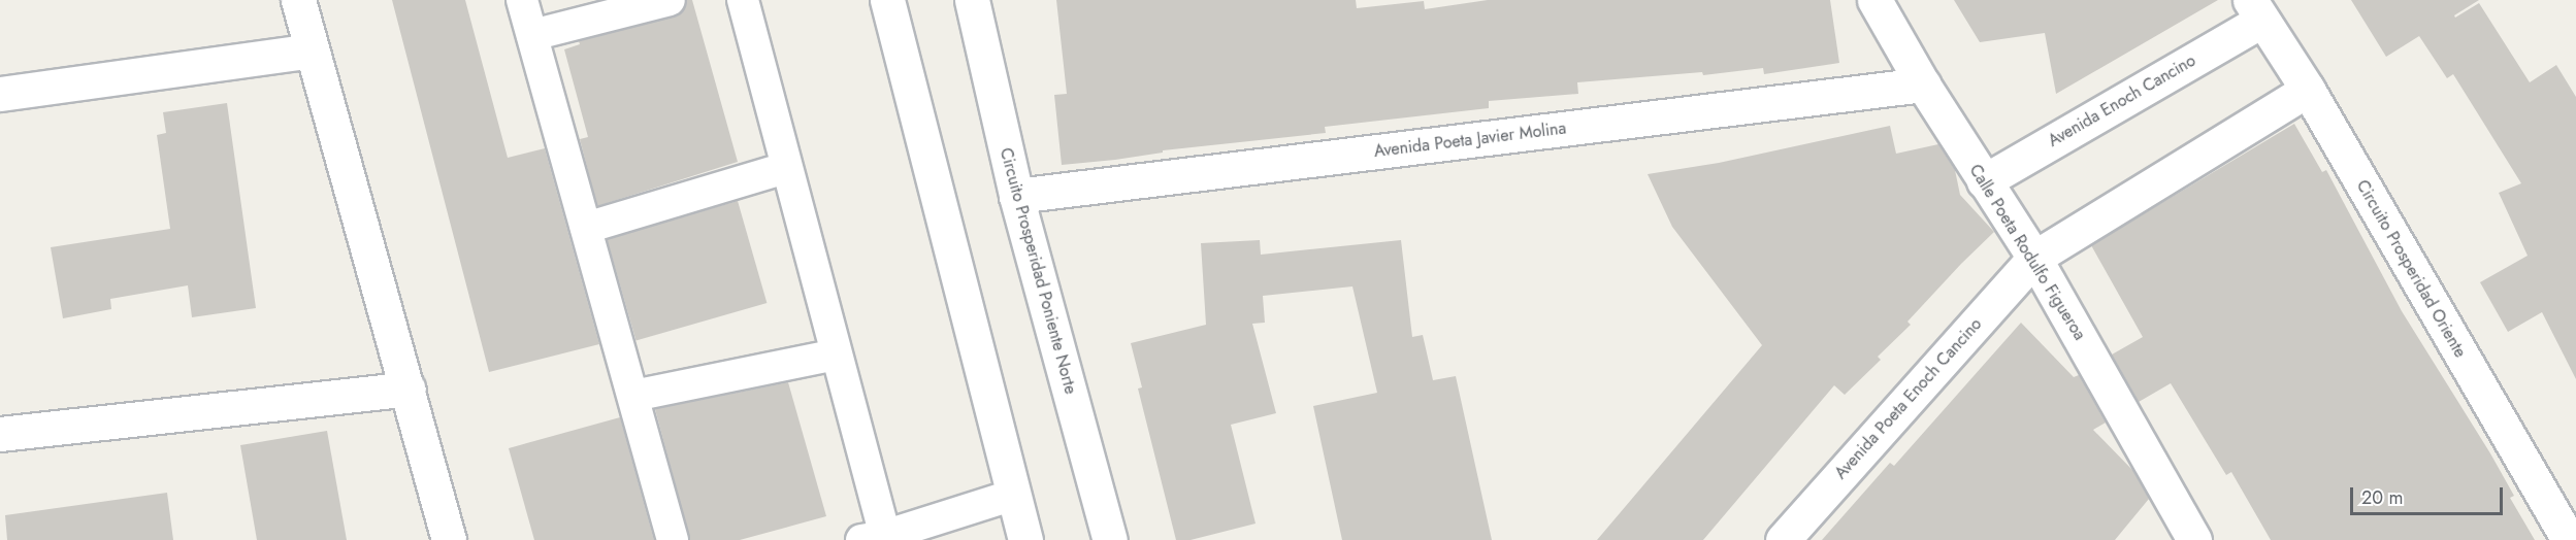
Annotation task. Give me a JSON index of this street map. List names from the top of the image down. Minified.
{"streets":{"street":["Avenida Enoch Cancino","Avenida Poeta Javier Molina","Calle Poeta Rodulfo Figueroa","Circuito Prosperidad Oriente","Circuito Prosperidad Poniente Norte","Avenida Poeta Enoch Cancino"]},"crossings":[["Avenida Enoch Cancino","Calle Poeta Rodulfo Figueroa"],["Avenida Enoch Cancino","Circuito Prosperidad Oriente"],["Avenida Poeta Javier Molina","Calle Poeta Rodulfo Figueroa"],["Avenida Poeta Javier Molina","Circuito Prosperidad Poniente Norte"],["Calle Poeta Rodulfo Figueroa","Avenida Poeta Enoch Cancino"]],"scale_bar":"20 m"}
